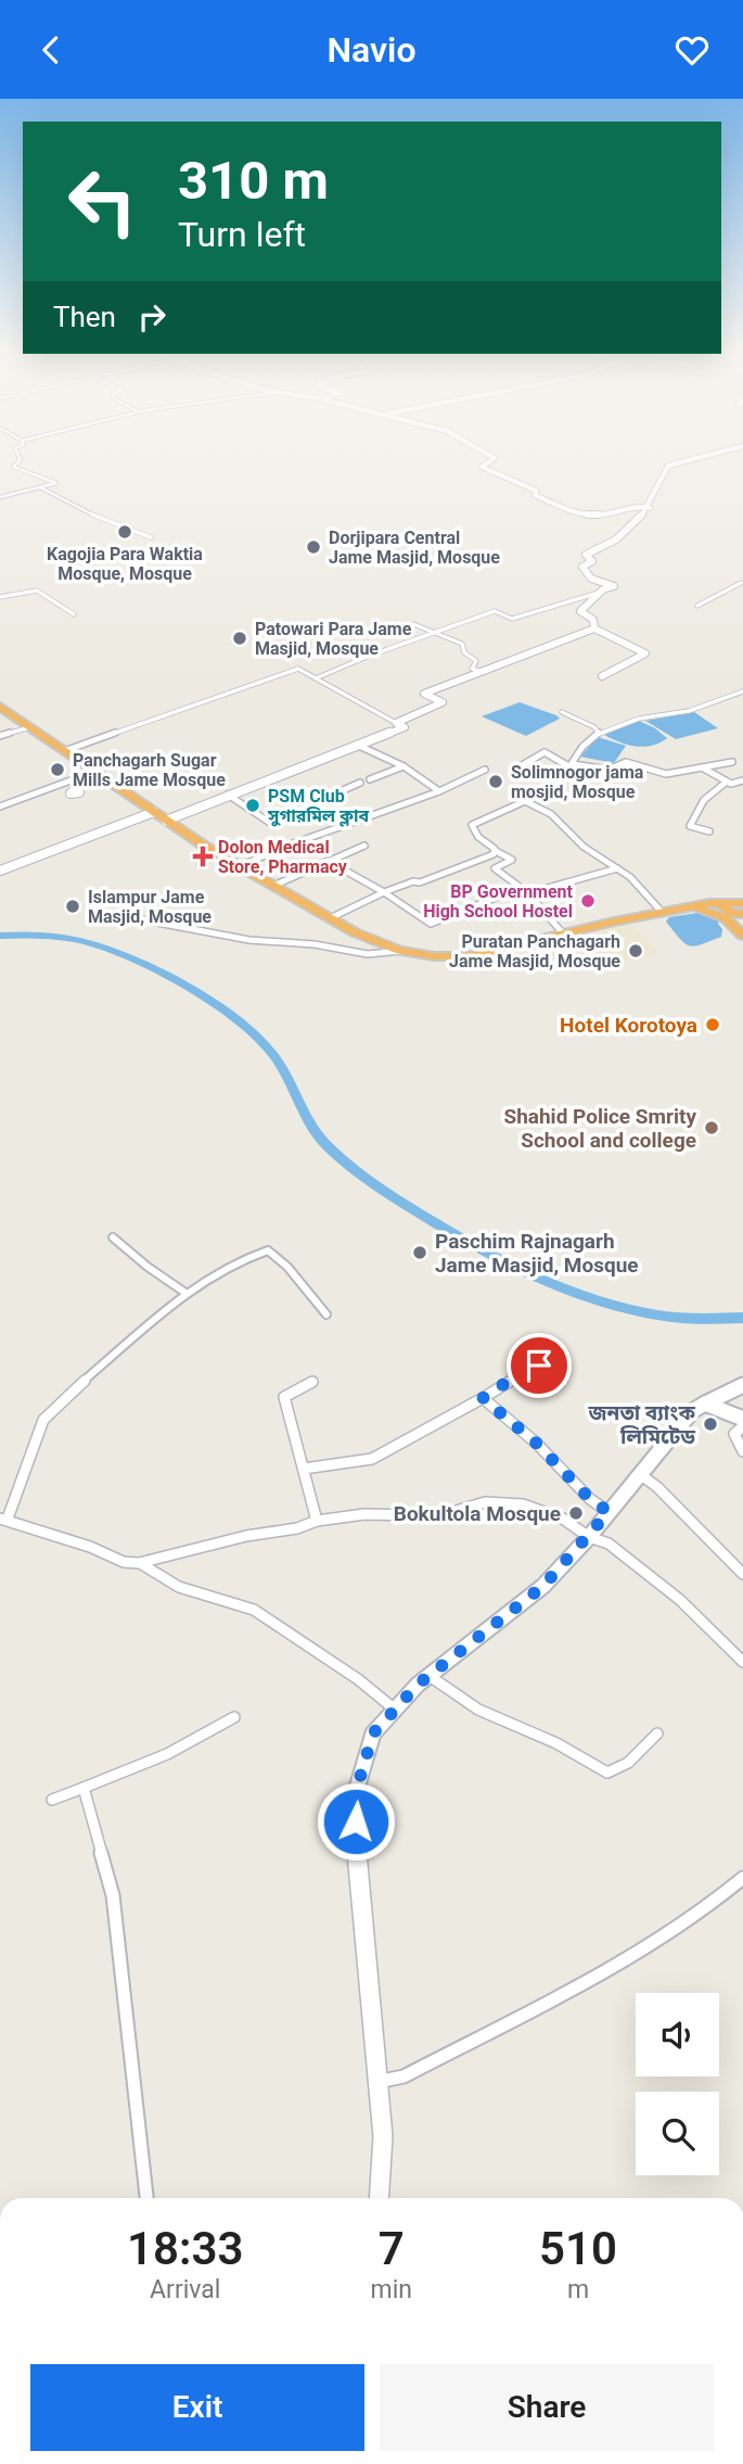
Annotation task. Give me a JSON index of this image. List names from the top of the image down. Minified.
{"places":{"other":["Kagojia Para Waktia Mosque, Mosque","Dorjipara Central Jame Masjid, Mosque","Patowari Para Jame Masjid, Mosque","Panchagarh Sugar Mills Jame Mosque","Solimnogor jama mosjid, Mosque","PSM Club সুগারমিল ক্লাব","BP Government High School Hostel","Islampur Jame Masjid, Mosque","Puratan Panchagarh Jame Masjid, Mosque","Hotel Korotoya","Shahid Police Smrity School and college","Paschim Rajnagarh Jame Masjid, Mosque","জনতা ব্যাংক লিমিটেড","Bokultola Mosque"],"health":["Dolon Medical Store, Pharmacy"]},"page":{"header":"Navio","turn":["310 m","Turn left"],"then":"Then","eta":["18:33","Arrival","7","min","510","m"],"buttons":["Exit","Share"]}}
